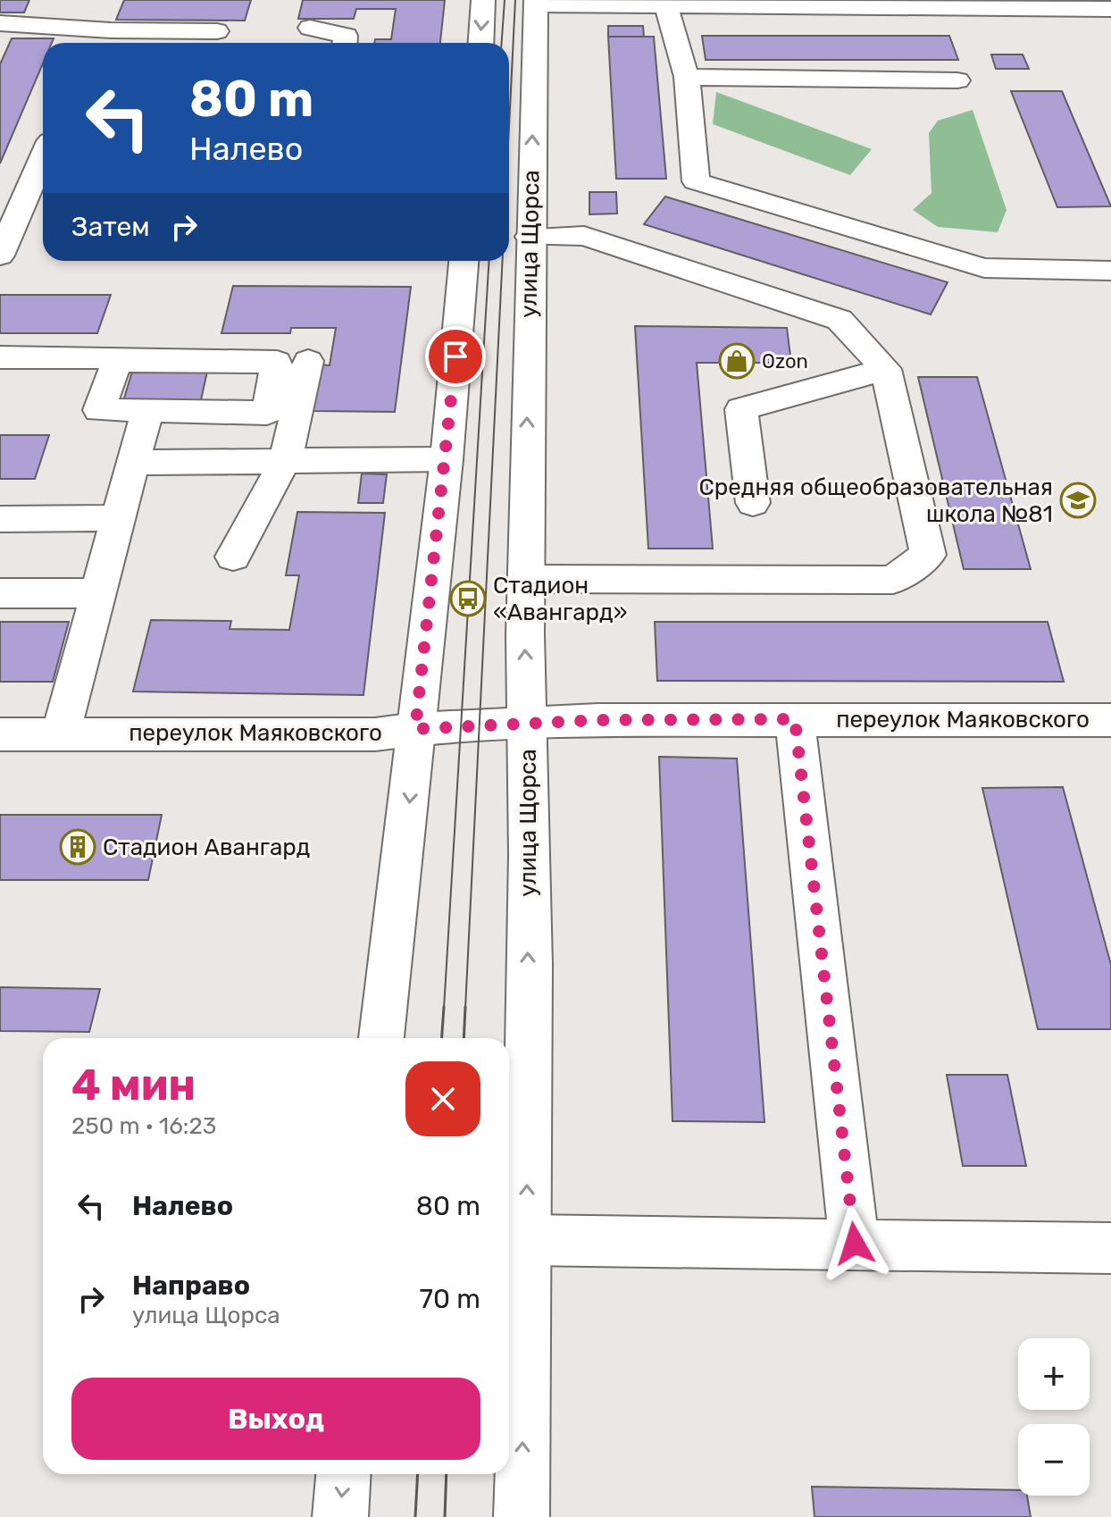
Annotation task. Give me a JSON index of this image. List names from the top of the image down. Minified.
{"streets":{"main road":["улица Щорса","переулок Маяковского"]},"crossings":[["улица Щорса","переулок Маяковского"]],"places":{"shop":["Ozon"],"school or university":["Средняя общеобразовательная школа №81"],"bus stop":["Стадион «Авангард»"],"building":["Стадион Авангард"]},"page":{"turn":["80 m","Налево"],"then":"Затем","heading":["4 мин","250 m · 16:23"],"list":[{"name":"Налево","value":"80 m"},{"name":"Направо","note":"улица Щорса","value":"70 m"}],"map_buttons":["+","−"],"buttons":"Выход"}}
